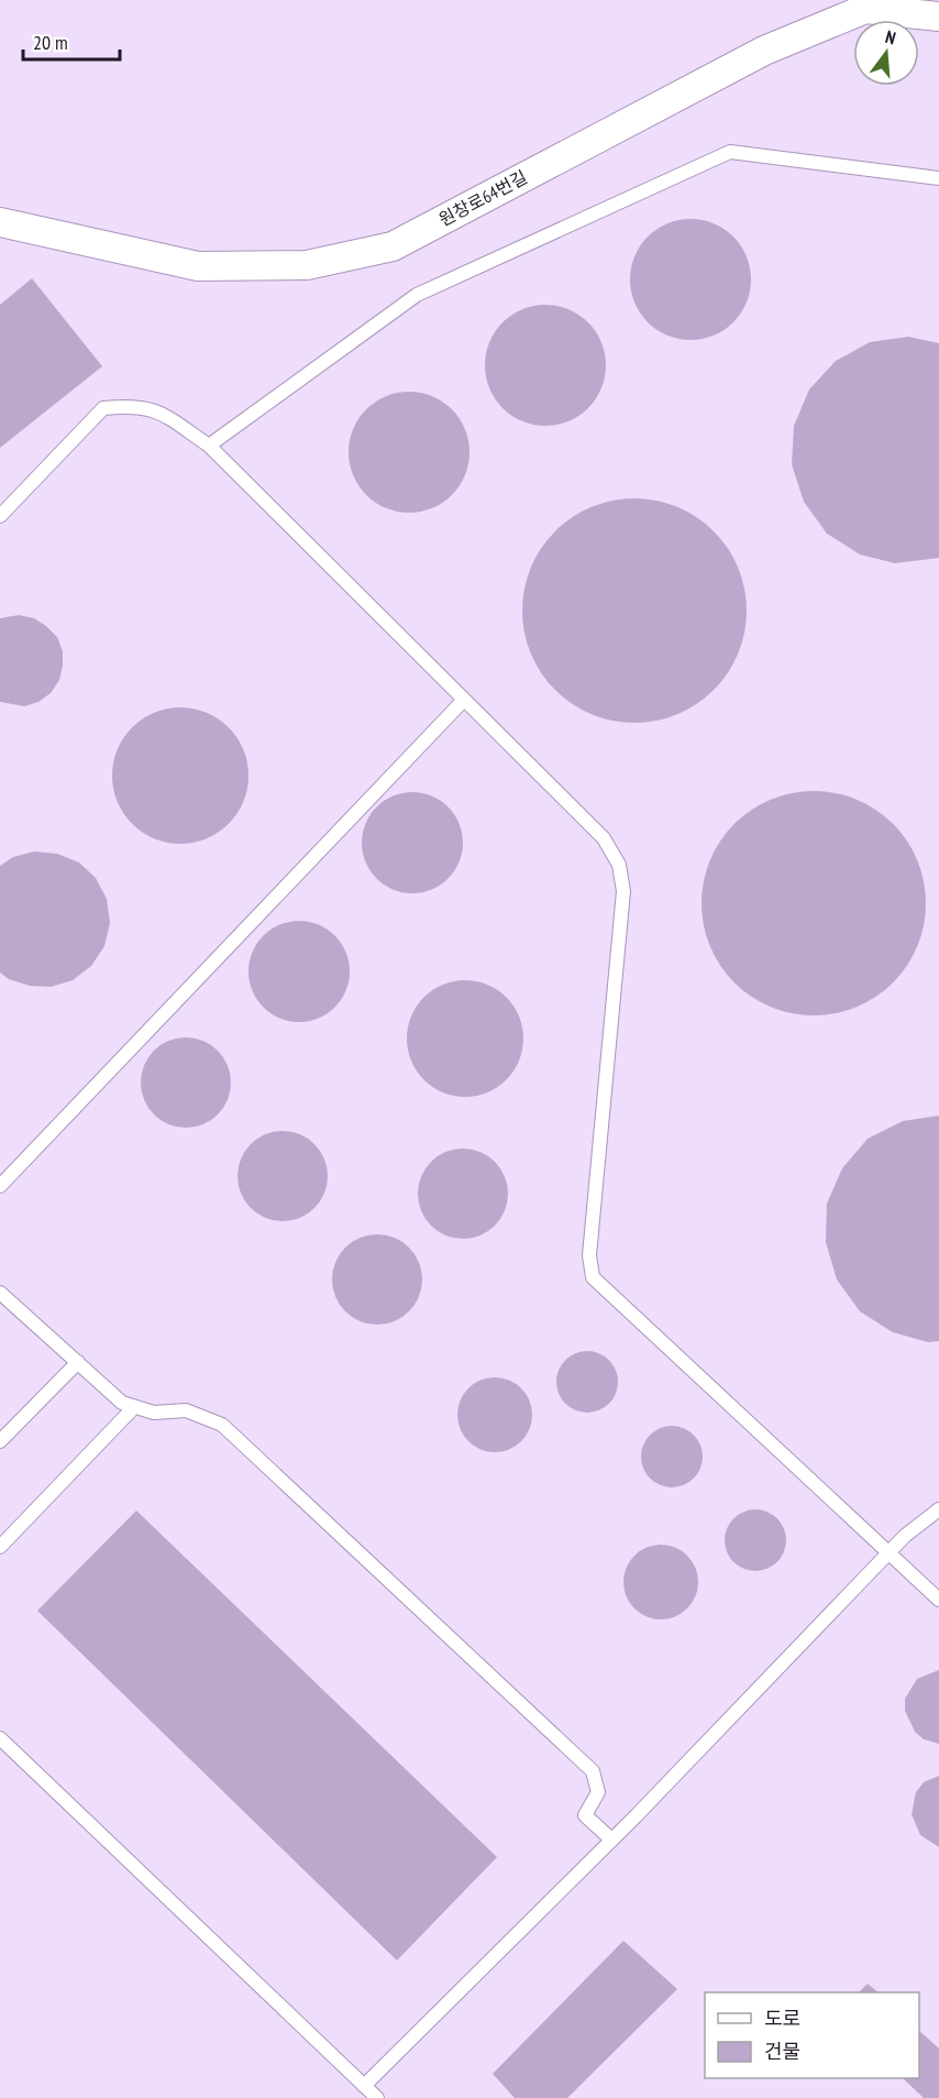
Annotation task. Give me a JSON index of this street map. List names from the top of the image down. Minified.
{"streets":{"street":["원창로64번길"]},"legend":["도로","건물"],"scale_bar":"20 m","north":"top"}
